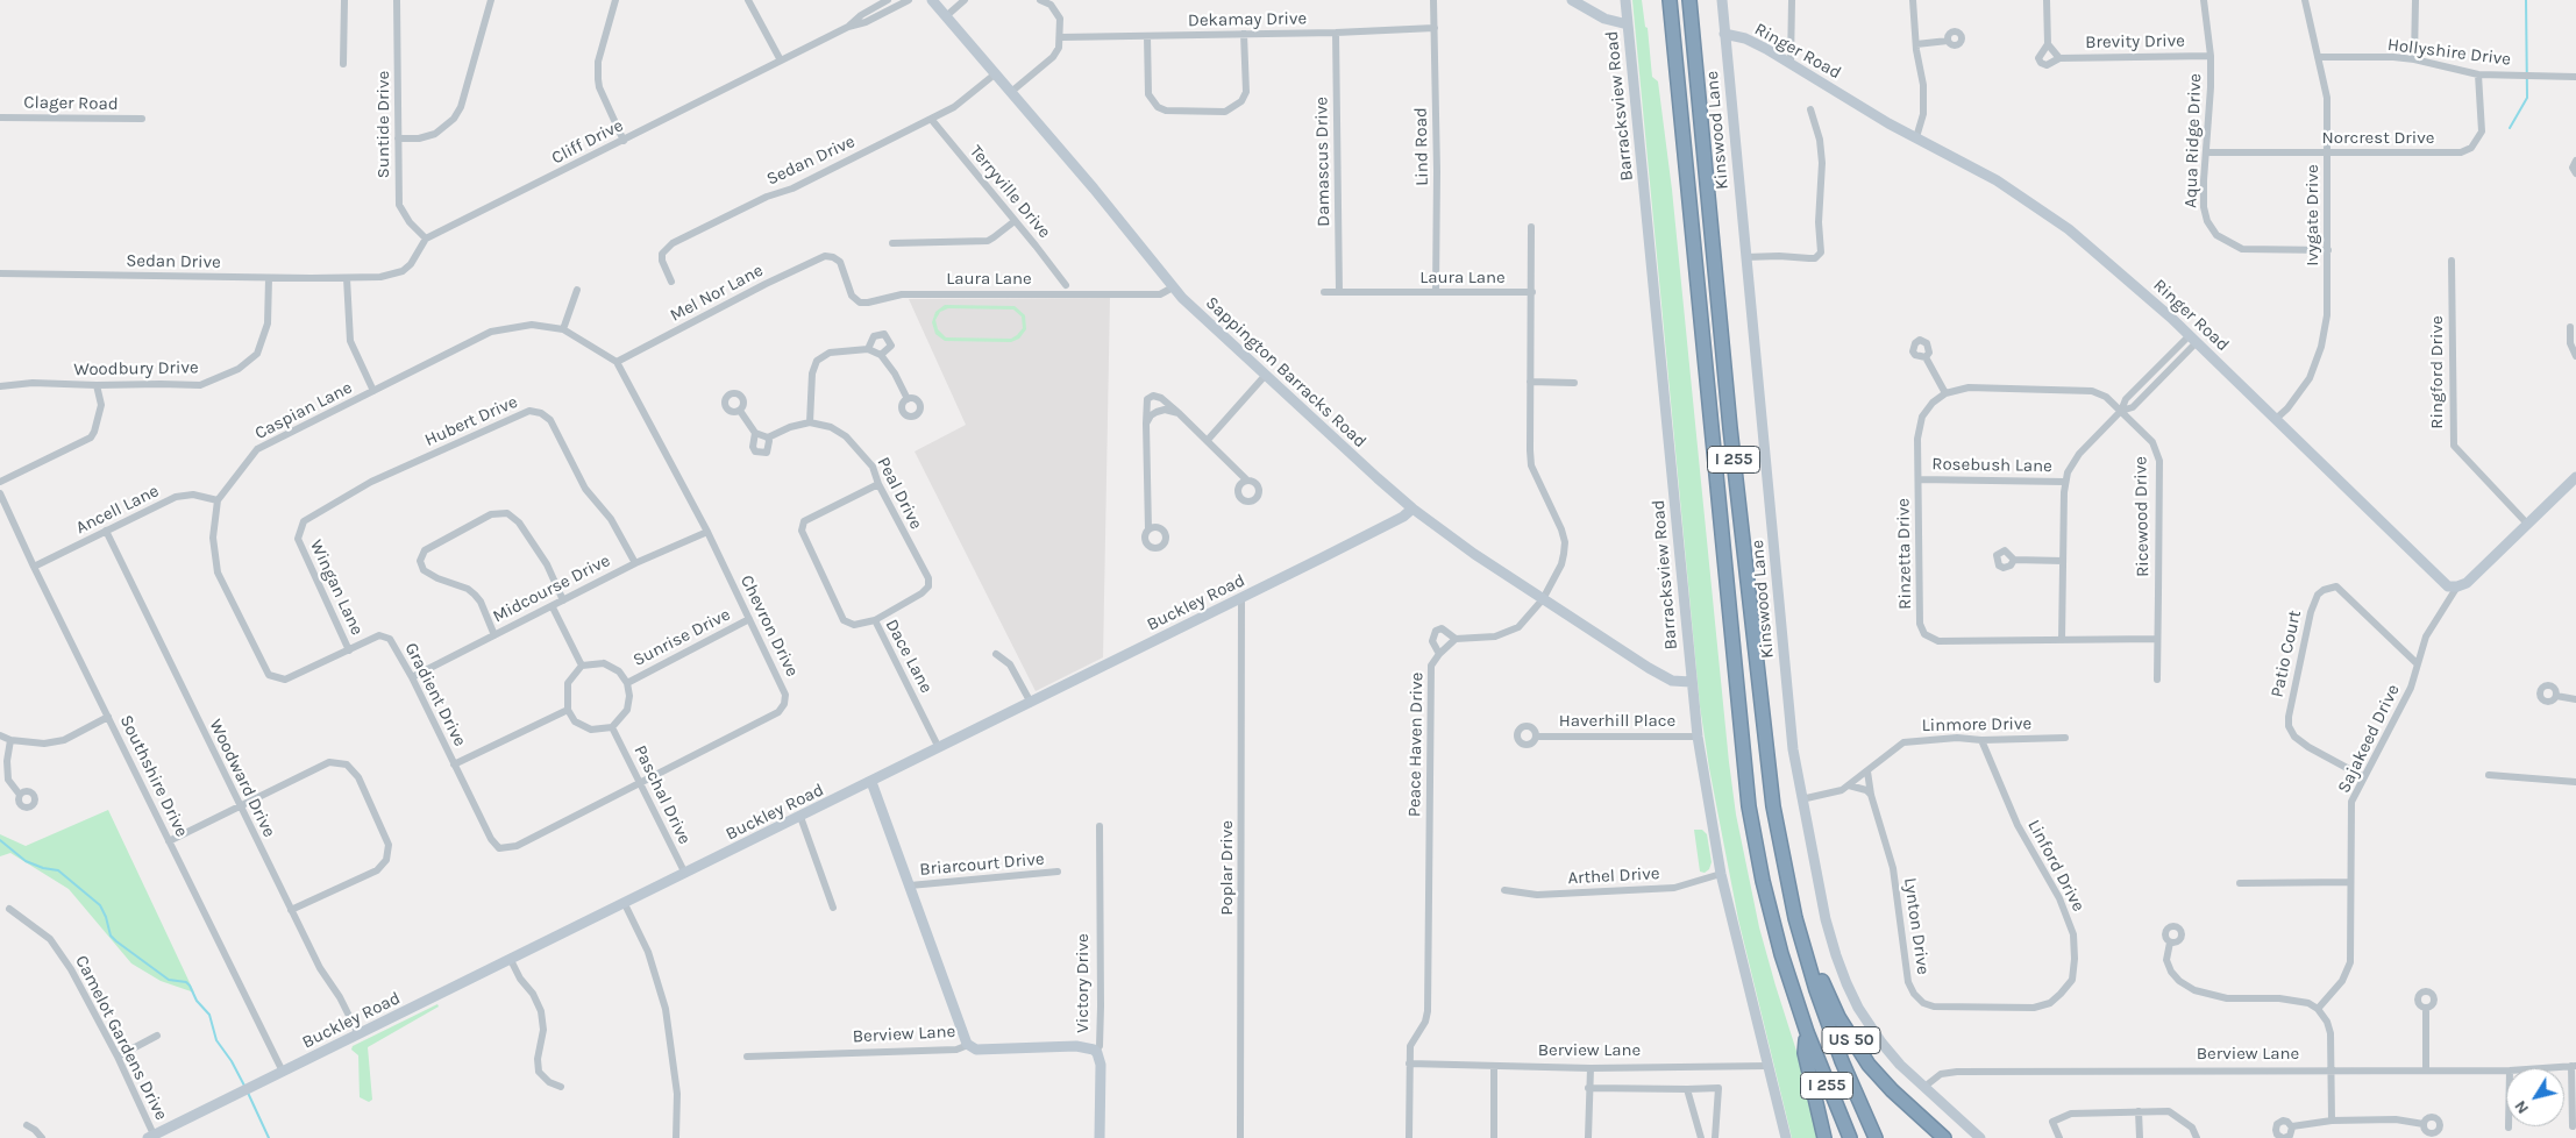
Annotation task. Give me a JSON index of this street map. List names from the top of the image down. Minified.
{"streets":{"highway":["I 255","US 50"],"street":["Dekamay Drive","Brevity Drive","Ringer Road","Hollyshire Drive","Clager Road","Barracksview Road","Suntide Drive","Kinswood Lane","Norcrest Drive","Aqua Ridge Drive","Cliff Drive","Lind Road","Sedan Drive","Damascus Drive","Terryville Drive","Ivygate Drive","Laura Lane","Mel Nor Lane","Woodbury Drive","Sappington Barracks Road","Ringford Drive","Caspian Lane","Hubert Drive","Rosebush Lane","Peal Drive","Ancell Lane","Ricewood Drive","Rinzetta Drive","Wingan Lane","Midcourse Drive","Buckley Road","Chevron Drive","Sunrise Drive","Patio Court","Dace Lane","Gradient Drive","Haverhill Place","Linmore Drive","Sajakeed Drive","Peace Haven Drive","Southshire Drive","Woodward Drive","Paschal Drive","Briarcourt Drive","Linford Drive","Poplar Drive","Arthel Drive","Lynton Drive","Victory Drive","Berview Lane","Camelot Gardens Drive"]},"crossings":[["Dekamay Drive","Lind Road"],["Dekamay Drive","Damascus Drive"],["Brevity Drive","Aqua Ridge Drive"],["Ringer Road","Kinswood Lane"],["Ringer Road","Ivygate Drive"],["Ringer Road","Sajakeed Drive"],["Hollyshire Drive","Norcrest Drive"],["Hollyshire Drive","Ivygate Drive"],["Barracksview Road","Sappington Barracks Road"],["Barracksview Road","Haverhill Place"],["Barracksview Road","Arthel Drive"],["Barracksview Road","Berview Lane"],["Suntide Drive","Cliff Drive"],["Kinswood Lane","Linmore Drive"],["Kinswood Lane","Berview Lane"],["Norcrest Drive","Aqua Ridge Drive"],["Norcrest Drive","Ivygate Drive"],["Aqua Ridge Drive","Ivygate Drive"],["Lind Road","Laura Lane"],["Sedan Drive","Terryville Drive"],["Sedan Drive","Woodbury Drive"],["Sedan Drive","Sappington Barracks Road"],["Damascus Drive","Laura Lane"],["Laura Lane","Mel Nor Lane"],["Laura Lane","Sappington Barracks Road"],["Mel Nor Lane","Chevron Drive"],["Sappington Barracks Road","Buckley Road"],["Caspian Lane","Ancell Lane"],["Caspian Lane","Chevron Drive"],["Caspian Lane","Gradient Drive"],["Hubert Drive","Wingan Lane"],["Hubert Drive","Midcourse Drive"],["I 255","US 50"],["Rosebush Lane","Rinzetta Drive"],["Peal Drive","Dace Lane"],["Ancell Lane","Southshire Drive"],["Ancell Lane","Woodward Drive"],["Ricewood Drive","Rinzetta Drive"],["Wingan Lane","Gradient Drive"],["Midcourse Drive","Chevron Drive"],["Midcourse Drive","Gradient Drive"],["Buckley Road","Dace Lane"],["Buckley Road","Southshire Drive"],["Buckley Road","Woodward Drive"],["Buckley Road","Paschal Drive"],["Buckley Road","Poplar Drive"],["Buckley Road","Camelot Gardens Drive"],["Chevron Drive","Sunrise Drive"],["Chevron Drive","Gradient Drive"],["Chevron Drive","Paschal Drive"],["Sunrise Drive","Paschal Drive"],["Patio Court","Sajakeed Drive"],["Linmore Drive","Linford Drive"],["Linmore Drive","Lynton Drive"],["Peace Haven Drive","Berview Lane"],["Linford Drive","Lynton Drive"],["Victory Drive","Berview Lane"]],"north":"bottom left"}
